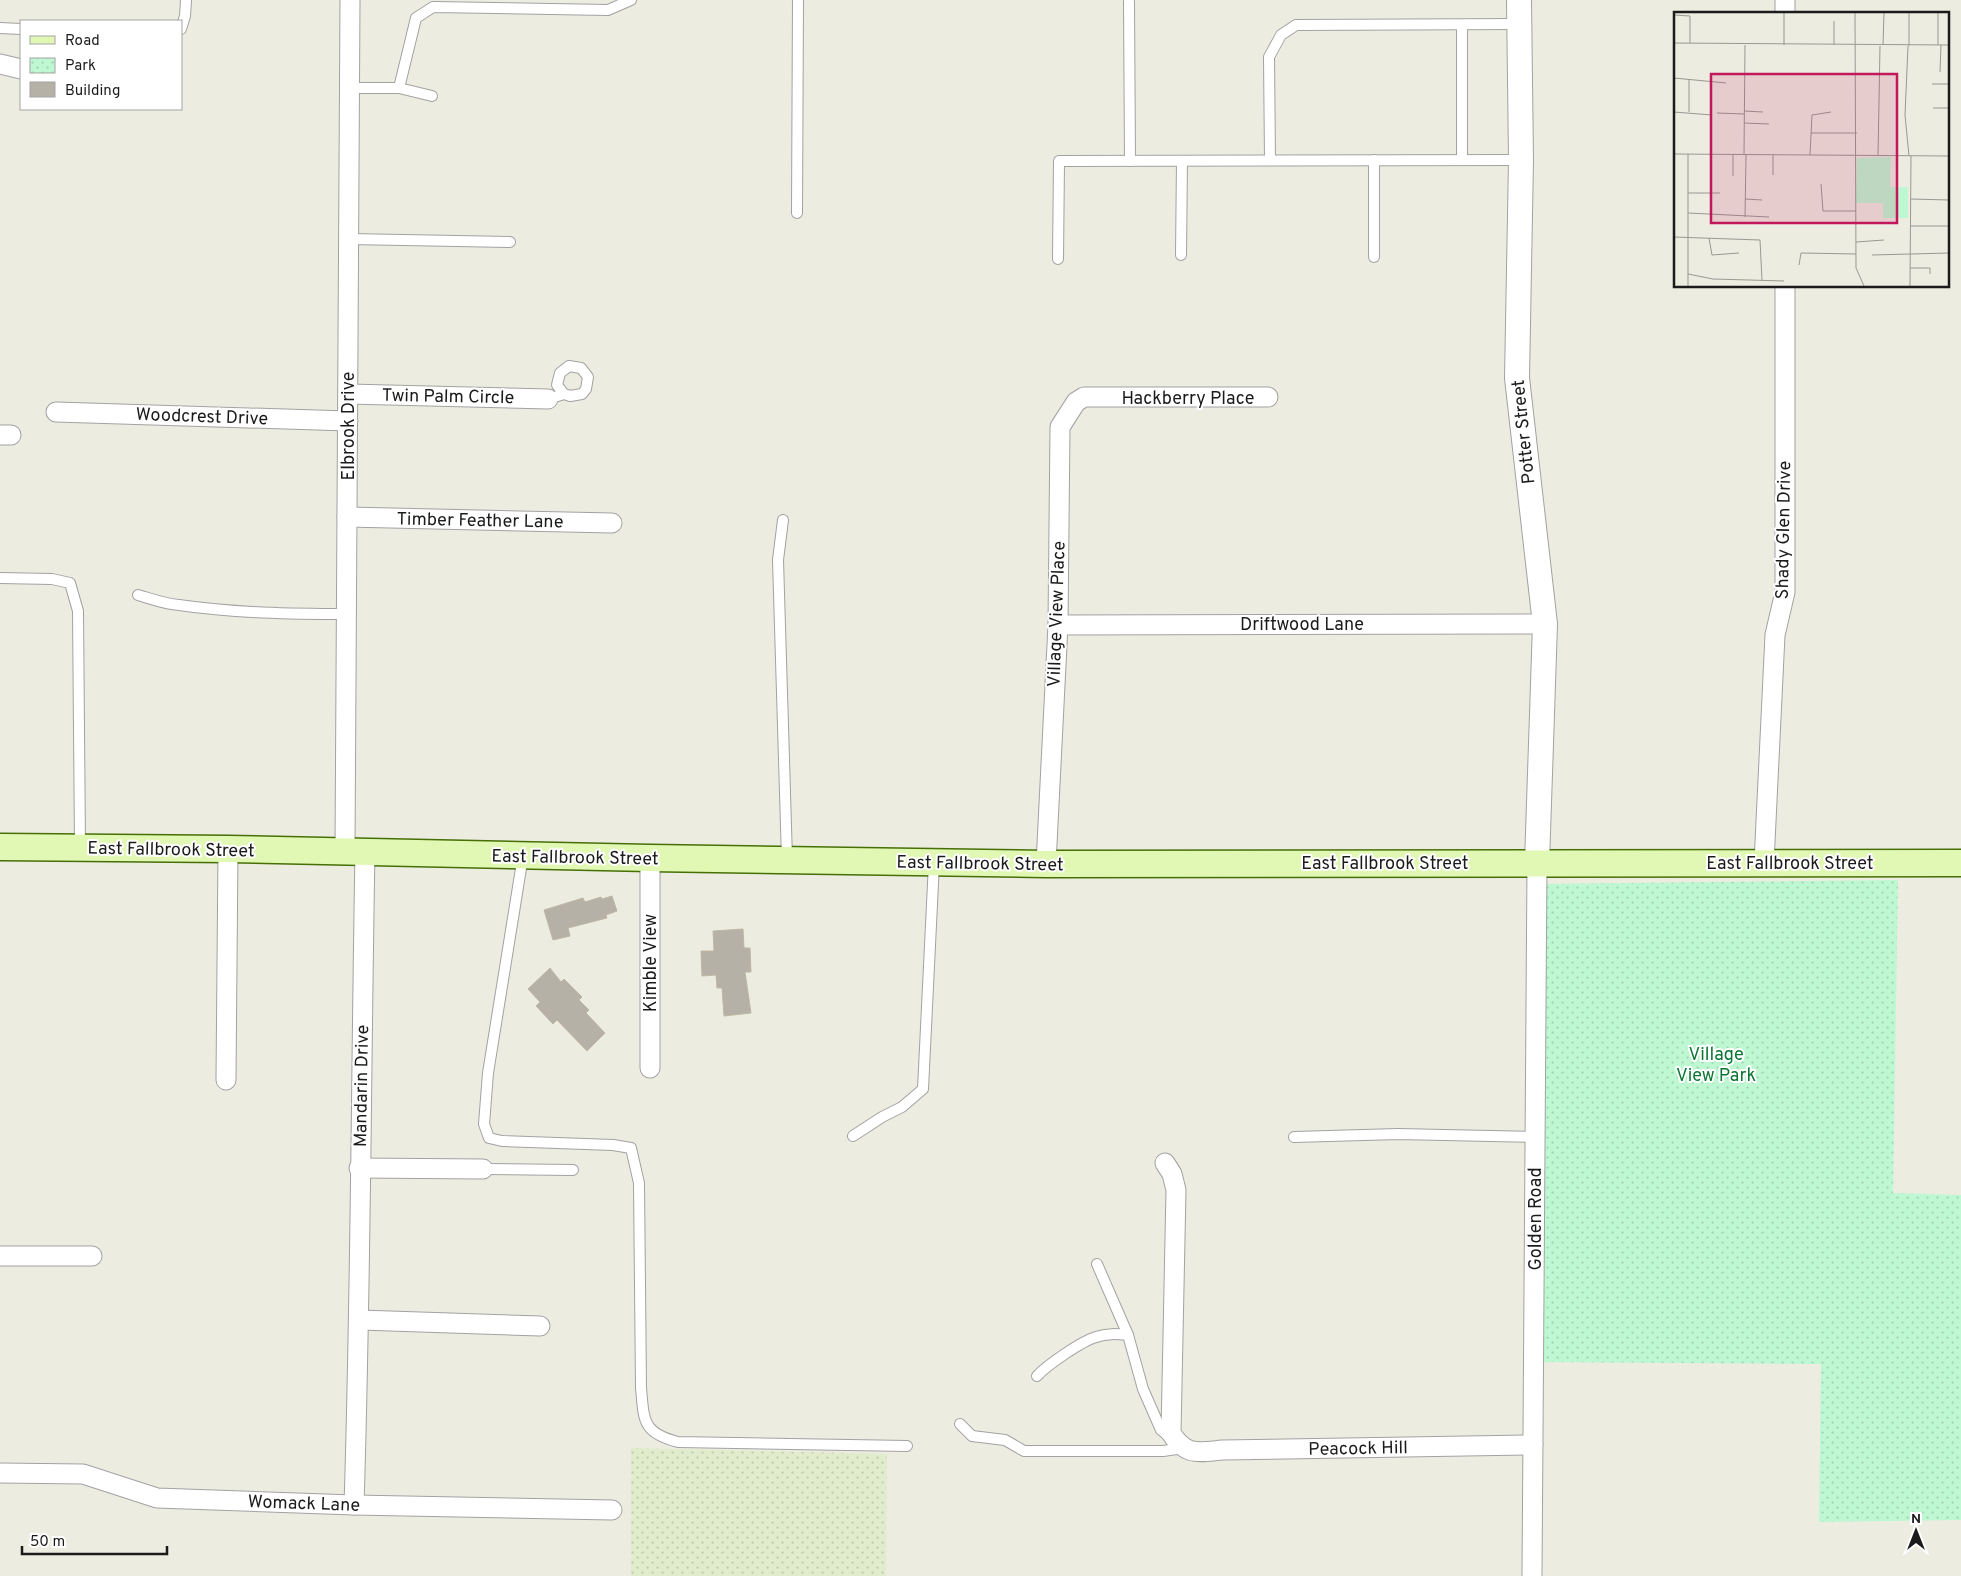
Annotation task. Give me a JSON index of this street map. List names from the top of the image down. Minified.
{"streets":{"main road":["East Fallbrook Street"],"street":["Twin Palm Circle","Hackberry Place","Woodcrest Drive","Elbrook Drive","Potter Street","Timber Feather Lane","Shady Glen Drive","Village View Place","Driftwood Lane","Kimble View","Mandarin Drive","Golden Road","Peacock Hill","Womack Lane"]},"crossings":[["Twin Palm Circle","Elbrook Drive"],["Hackberry Place","Village View Place"],["Woodcrest Drive","Elbrook Drive"],["Elbrook Drive","Timber Feather Lane"],["Elbrook Drive","East Fallbrook Street"],["Elbrook Drive","Mandarin Drive"],["Potter Street","Driftwood Lane"],["Potter Street","East Fallbrook Street"],["Potter Street","Golden Road"],["Shady Glen Drive","East Fallbrook Street"],["Village View Place","Driftwood Lane"],["Village View Place","East Fallbrook Street"],["East Fallbrook Street","Kimble View"],["East Fallbrook Street","Mandarin Drive"],["East Fallbrook Street","Golden Road"],["Mandarin Drive","Womack Lane"],["Golden Road","Peacock Hill"]],"parks":["Village View Park"],"legend":["Road","Park","Building"],"scale_bar":"50 m","north":"top"}
